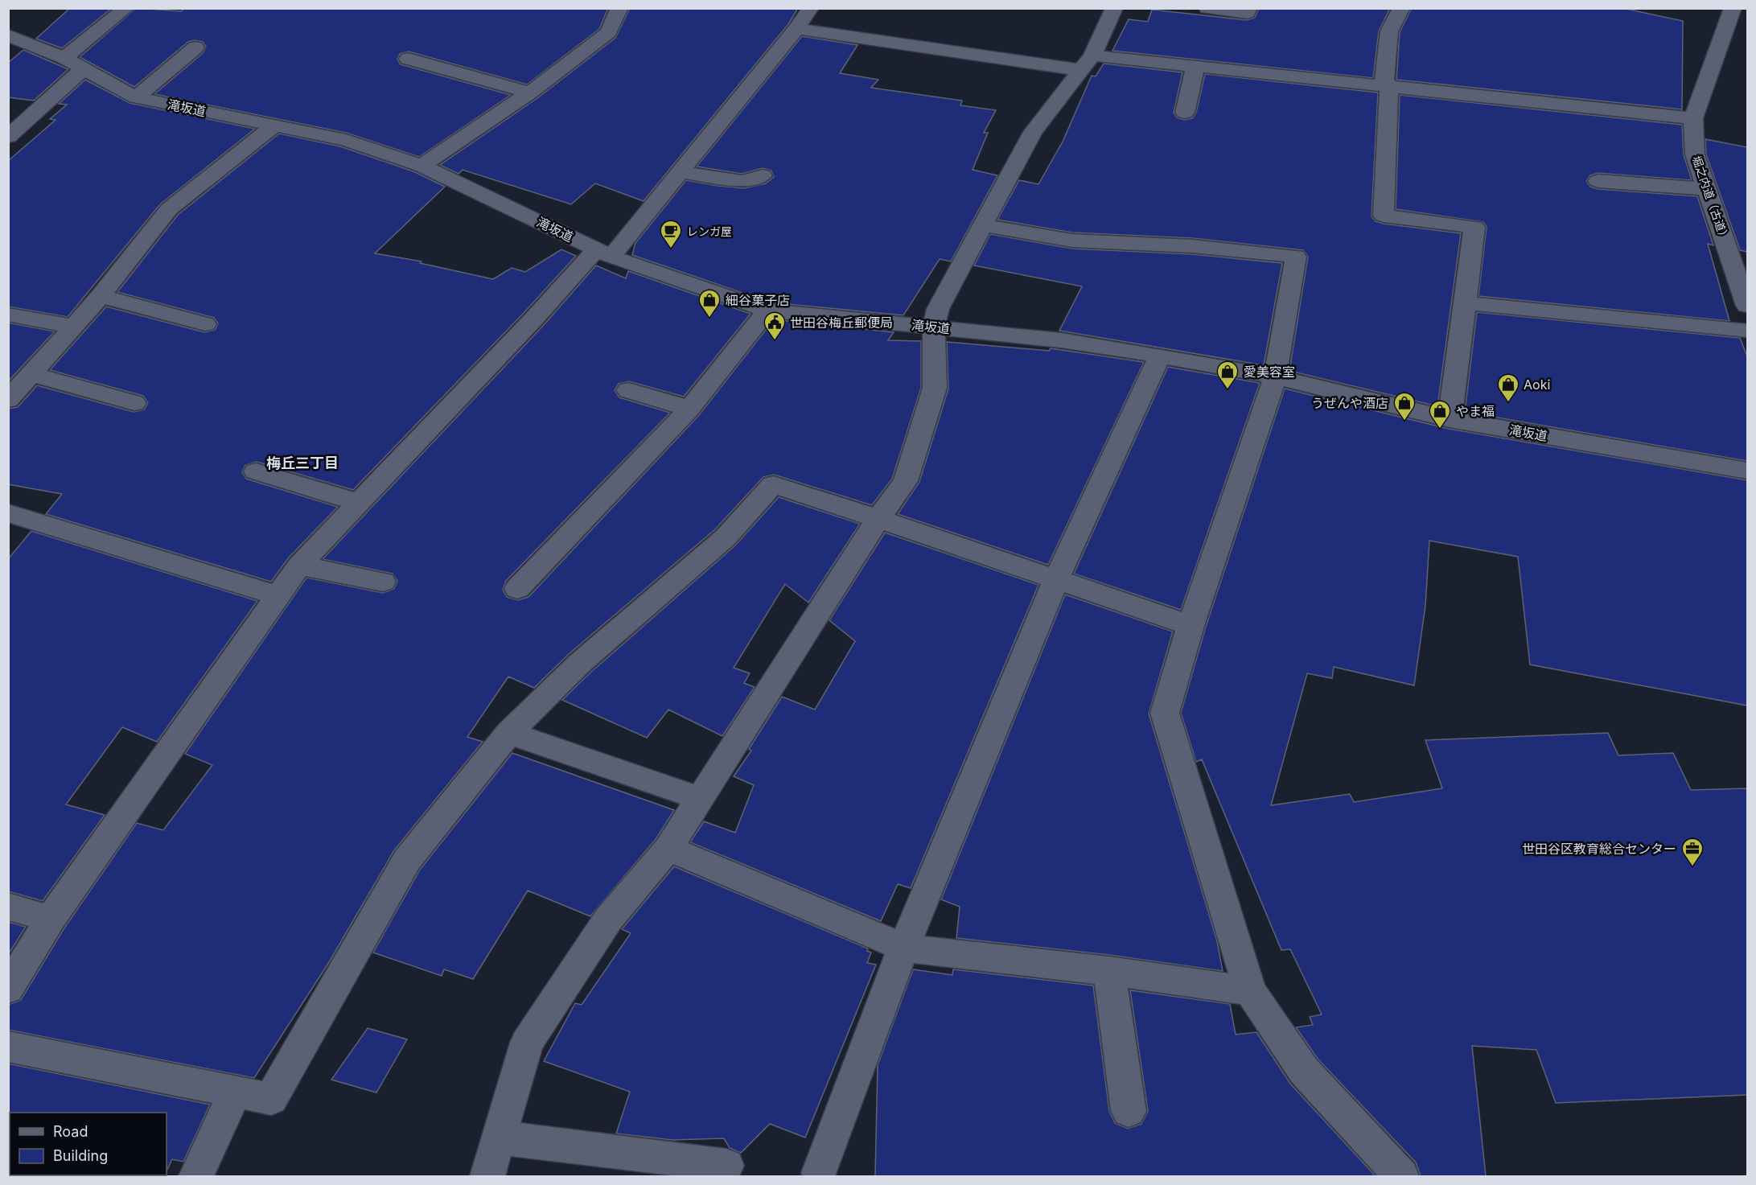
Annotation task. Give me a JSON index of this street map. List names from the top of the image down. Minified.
{"streets":{"street":["滝坂道","堀之内道（古道）"]},"districts":["梅丘三丁目"],"places":{"cafe":["レンガ屋"],"shop":["細谷菓子店","愛美容室","Aoki","うぜんや酒店","やま福"],"public building":["世田谷梅丘郵便局"],"office":["世田谷区教育総合センター"]},"legend":["Road","Building"]}
